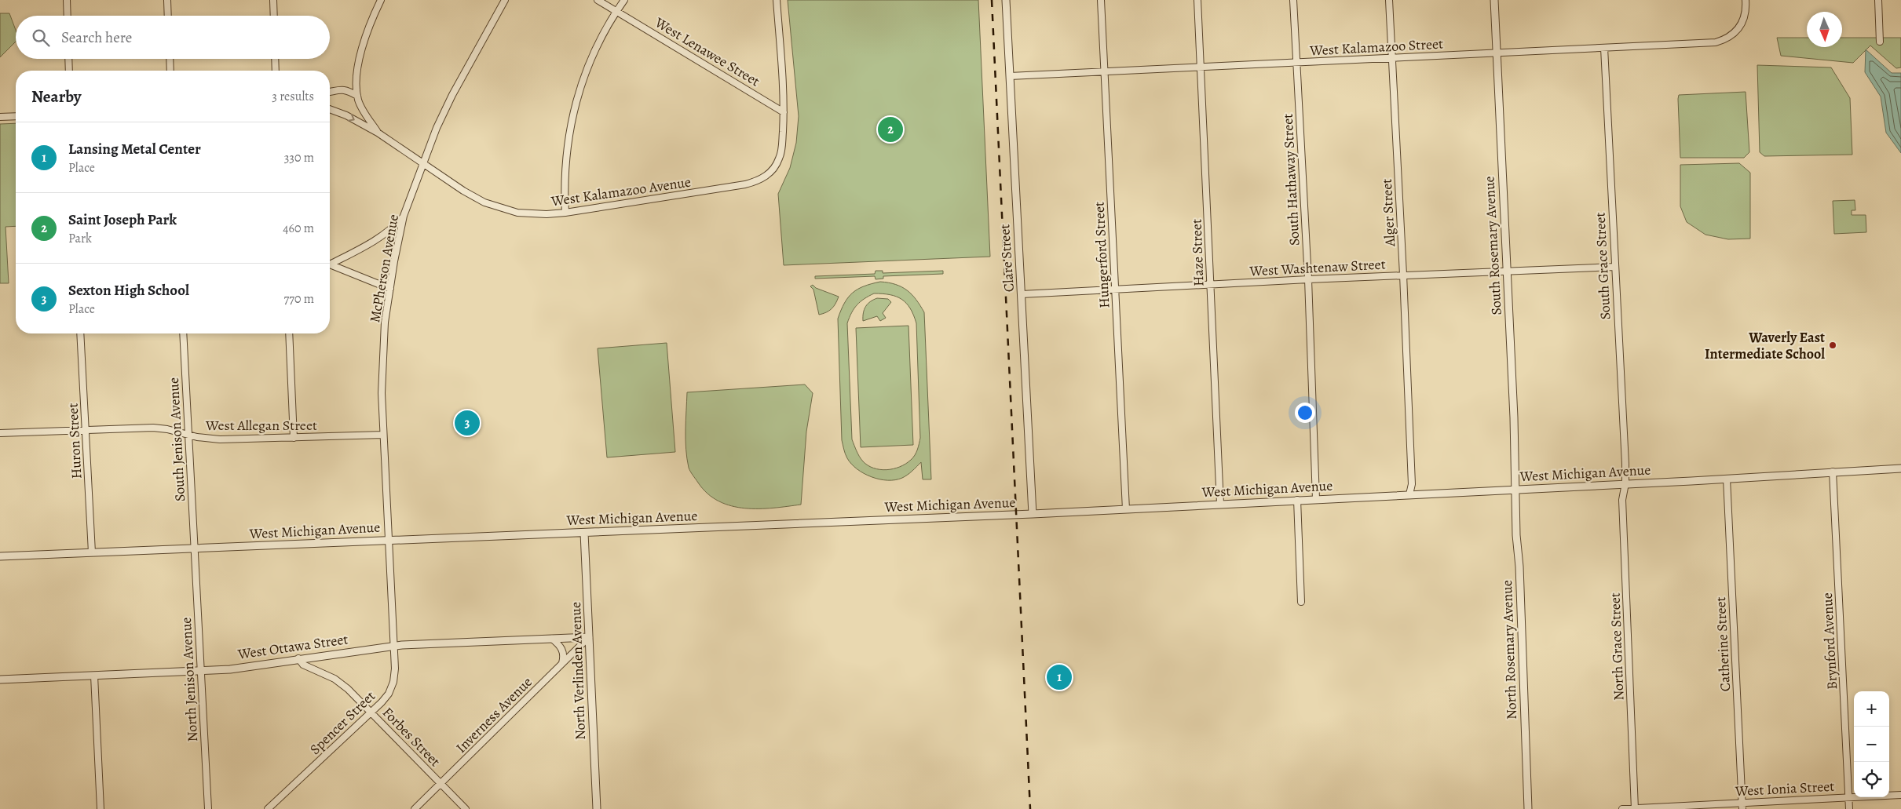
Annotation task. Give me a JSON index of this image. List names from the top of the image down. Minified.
{"streets":{"street":["West Kalamazoo Street","West Lenawee Street","South Hathaway Street","West Kalamazoo Avenue","Alger Street","South Rosemary Avenue","Haze Street","Hungerford Street","Clare Street","South Grace Street","West Washtenaw Street","McPherson Avenue","West Allegan Street","South Jenison Avenue","Huron Street","West Michigan Avenue","Brynford Avenue","Catherine Street","West Ottawa Street","North Grace Street","North Rosemary Avenue","North Verlinden Avenue","North Jenison Avenue","Inverness Avenue","Spencer Street","Forbes Street","West Ionia Street"]},"crossings":[["West Kalamazoo Street","South Hathaway Street"],["West Kalamazoo Street","Alger Street"],["West Kalamazoo Street","South Rosemary Avenue"],["West Kalamazoo Street","Haze Street"],["West Kalamazoo Street","Hungerford Street"],["West Kalamazoo Street","Clare Street"],["West Kalamazoo Street","South Grace Street"],["West Lenawee Street","West Kalamazoo Avenue"],["South Hathaway Street","West Washtenaw Street"],["South Hathaway Street","West Michigan Avenue"],["West Kalamazoo Avenue","McPherson Avenue"],["Alger Street","West Washtenaw Street"],["Alger Street","West Michigan Avenue"],["South Rosemary Avenue","West Washtenaw Street"],["South Rosemary Avenue","West Michigan Avenue"],["South Rosemary Avenue","North Rosemary Avenue"],["Haze Street","West Washtenaw Street"],["Haze Street","West Michigan Avenue"],["Hungerford Street","West Washtenaw Street"],["Hungerford Street","West Michigan Avenue"],["Clare Street","West Washtenaw Street"],["Clare Street","West Michigan Avenue"],["South Grace Street","West Washtenaw Street"],["South Grace Street","West Michigan Avenue"],["South Grace Street","North Grace Street"],["McPherson Avenue","West Allegan Street"],["McPherson Avenue","West Michigan Avenue"],["McPherson Avenue","Spencer Street"],["West Allegan Street","South Jenison Avenue"],["West Allegan Street","Huron Street"],["South Jenison Avenue","West Michigan Avenue"],["South Jenison Avenue","North Jenison Avenue"],["Huron Street","West Michigan Avenue"],["West Michigan Avenue","Brynford Avenue"],["West Michigan Avenue","Catherine Street"],["West Michigan Avenue","North Grace Street"],["West Michigan Avenue","North Rosemary Avenue"],["West Michigan Avenue","North Verlinden Avenue"],["West Michigan Avenue","North Jenison Avenue"],["West Michigan Avenue","Spencer Street"],["Brynford Avenue","West Ionia Street"],["Catherine Street","West Ionia Street"],["West Ottawa Street","North Verlinden Avenue"],["West Ottawa Street","North Jenison Avenue"],["West Ottawa Street","Inverness Avenue"],["West Ottawa Street","Spencer Street"],["West Ottawa Street","Forbes Street"],["North Grace Street","West Ionia Street"],["North Verlinden Avenue","Inverness Avenue"],["Inverness Avenue","Forbes Street"],["Spencer Street","Forbes Street"]],"places":["Waverly East Intermediate School"],"north":"bottom","page":{"search":"Search here","heading":["Nearby","3 results"],"pins":["2","3","1"],"list":[{"mark":"1","name":"Lansing Metal Center","note":"Place","value":"330 m"},{"mark":"2","name":"Saint Joseph Park","note":"Park","value":"460 m"},{"mark":"3","name":"Sexton High School","note":"Place","value":"770 m"}],"map_buttons":["+","−"]}}
